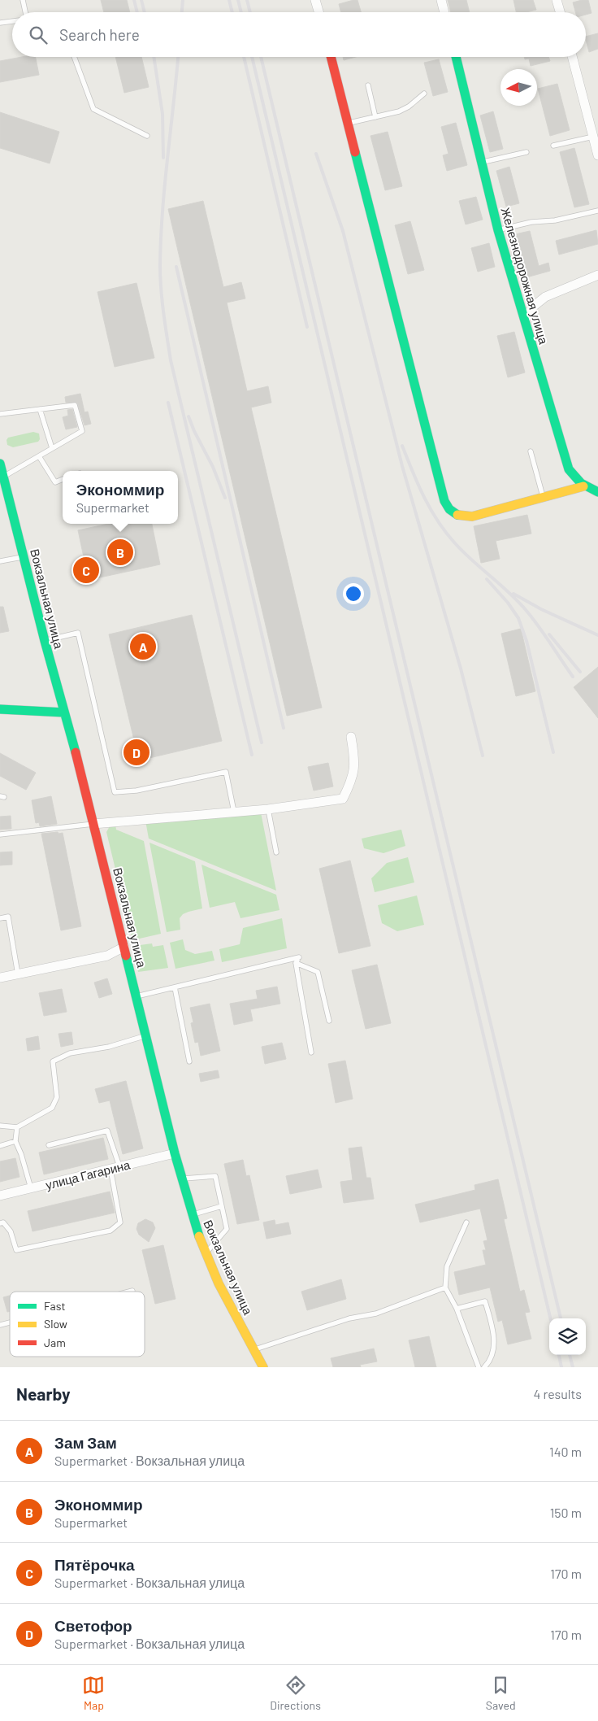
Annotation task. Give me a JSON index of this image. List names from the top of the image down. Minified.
{"streets":{"street":["Железнодорожная улица","Вокзальная улица","улица Гагарина"]},"crossings":[["Вокзальная улица","улица Гагарина"]],"legend":["Fast","Slow","Jam"],"north":"left","page":{"search":"Search here","popup":["Экономмир","Supermarket"],"pins":["B","C","A","D"],"heading":["Nearby","4 results"],"list":[{"mark":"A","name":"Зам Зам","note":"Supermarket · Вокзальная улица","value":"140 m"},{"mark":"B","name":"Экономмир","note":"Supermarket","value":"150 m"},{"mark":"C","name":"Пятёрочка","note":"Supermarket · Вокзальная улица","value":"170 m"},{"mark":"D","name":"Светофор","note":"Supermarket · Вокзальная улица","value":"170 m"}],"nav":["Map","Directions","Saved"]}}
